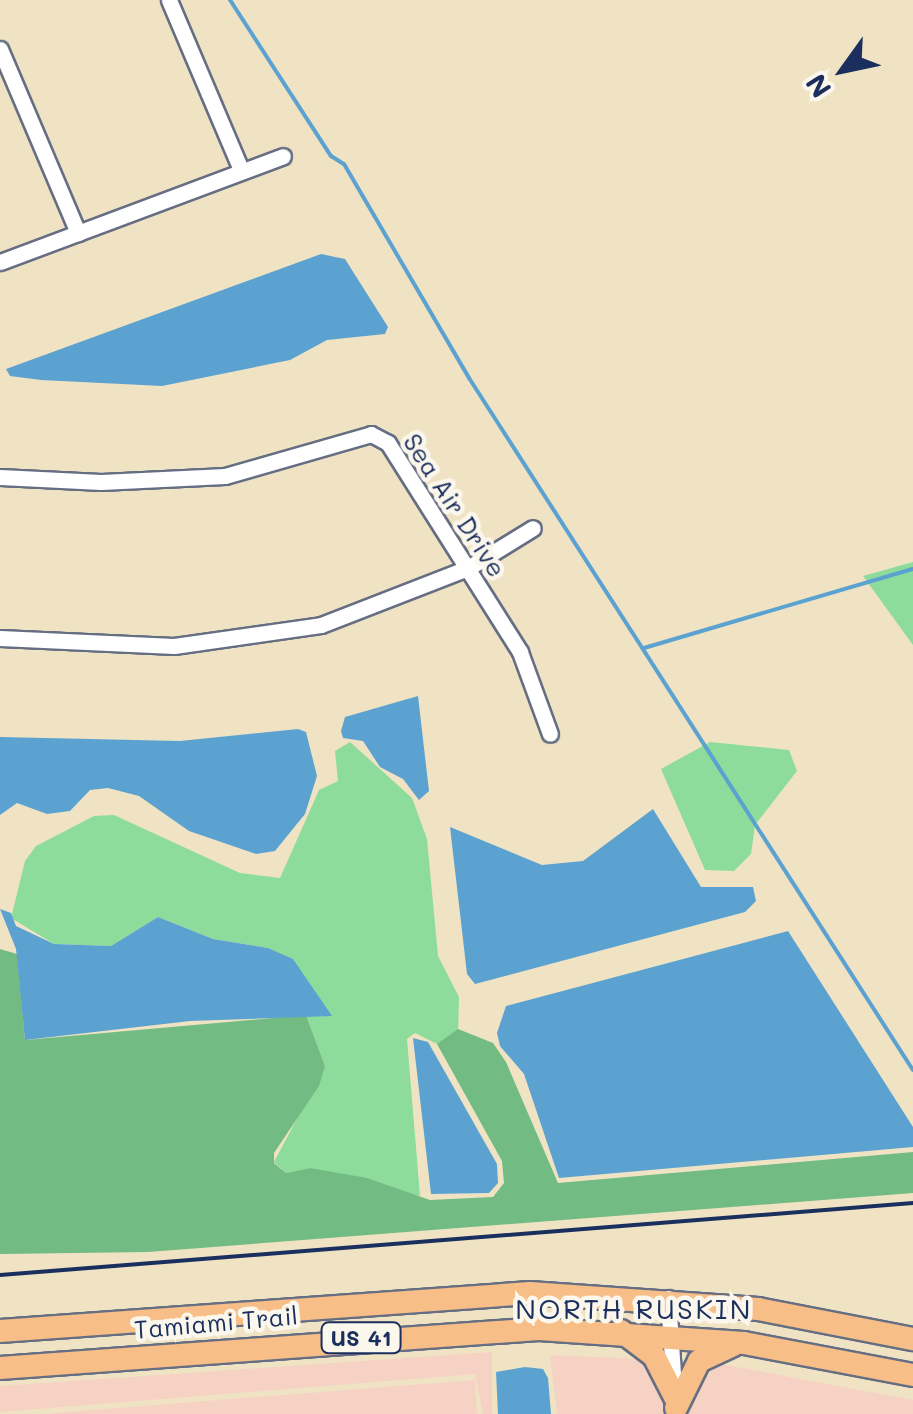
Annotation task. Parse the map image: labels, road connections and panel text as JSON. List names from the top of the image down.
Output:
{
  "streets": {
    "main road": ["Tamiami Trail", "US 41"],
    "street": ["Sea Air Drive"]
  },
  "districts": ["NORTH RUSKIN"],
  "north": "bottom left"
}
